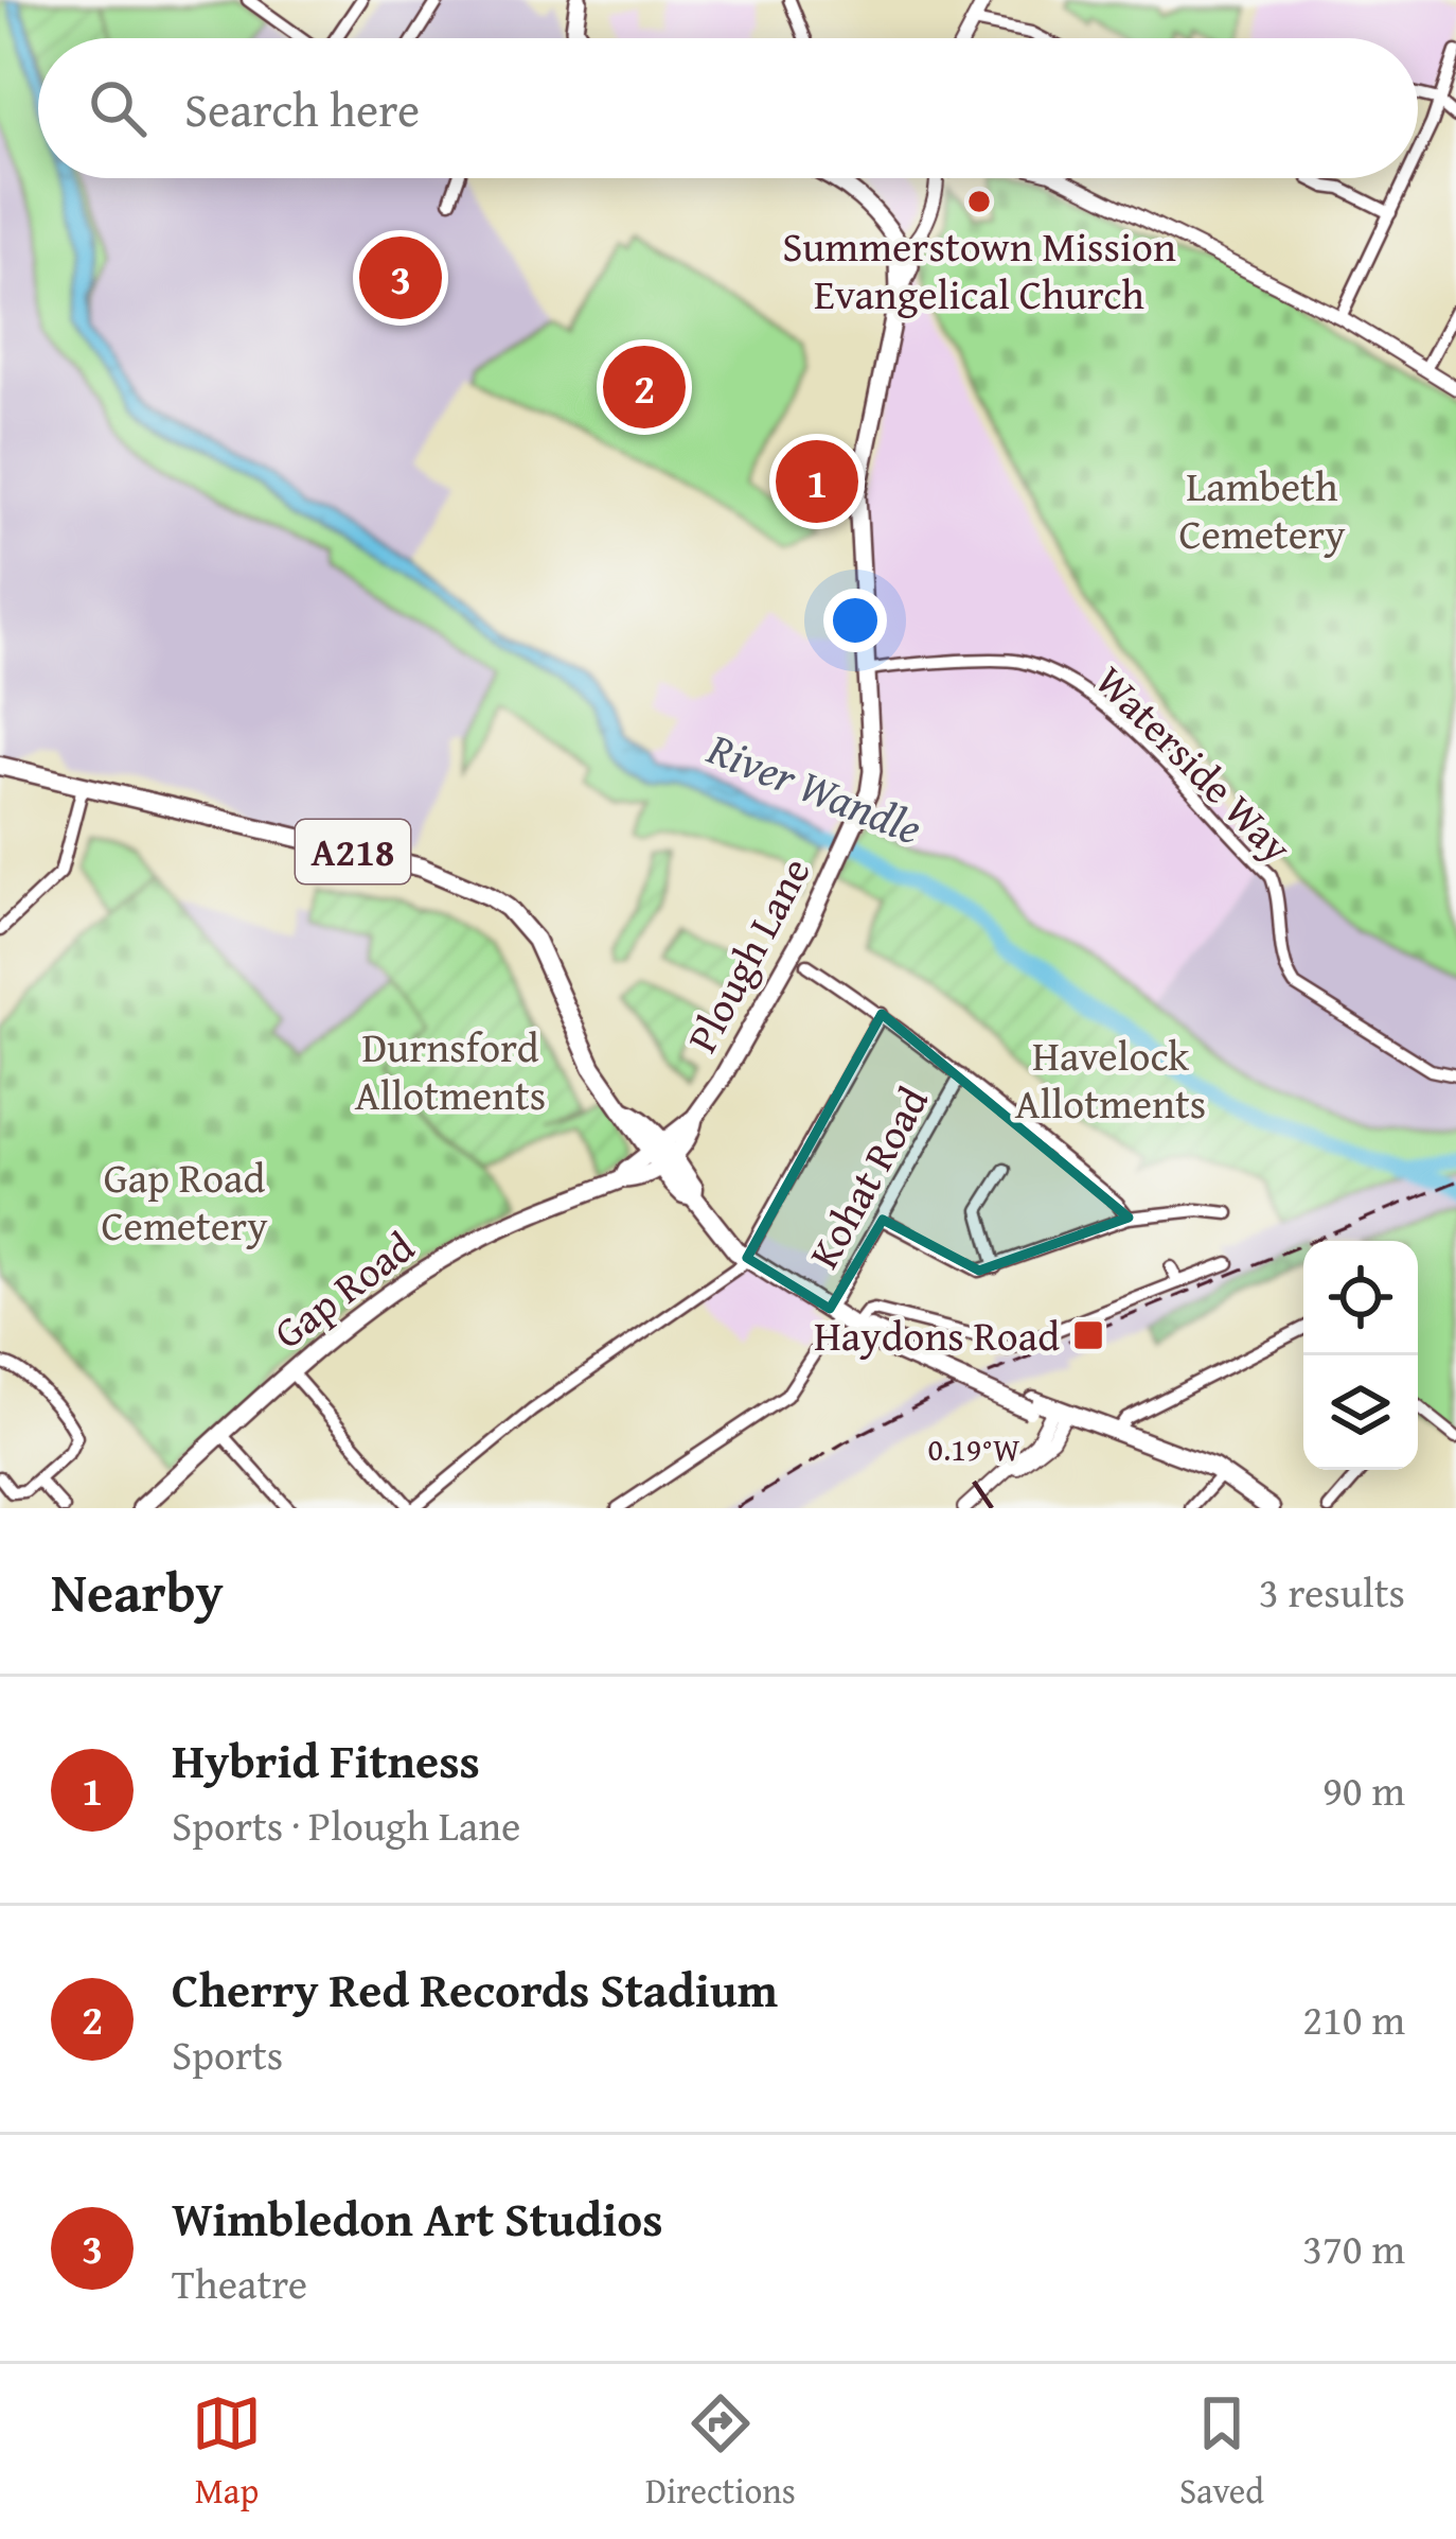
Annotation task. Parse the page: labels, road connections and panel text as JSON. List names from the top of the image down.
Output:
{
  "streets": {
    "main road": ["A218", "Plough Lane", "Gap Road"],
    "street": ["Waterside Way", "Kohat Road"]
  },
  "crossings": [
    ["Waterside Way", "Plough Lane"],
    ["A218", "Plough Lane"],
    ["A218", "Kohat Road"],
    ["A218", "Gap Road"],
    ["Plough Lane", "Gap Road"]
  ],
  "water": ["River Wandle"],
  "parks": [
    "Lambeth Cemetery",
    "Durnsford Allotments",
    "Havelock Allotments",
    "Gap Road Cemetery"
  ],
  "places": {
    "other": ["Summerstown Mission Evangelical Church"],
    "transit": ["Haydons Road"]
  },
  "page": {
    "search": "Search here",
    "pins": ["3", "2", "1"],
    "heading": ["Nearby", "3 results"],
    "list": [
      {
        "mark": "1",
        "name": "Hybrid Fitness",
        "note": "Sports · Plough Lane",
        "value": "90 m"
      },
      {
        "mark": "2",
        "name": "Cherry Red Records Stadium",
        "note": "Sports",
        "value": "210 m"
      },
      {
        "mark": "3",
        "name": "Wimbledon Art Studios",
        "note": "Theatre",
        "value": "370 m"
      }
    ],
    "nav": ["Map", "Directions", "Saved"]
  },
  "coordinates": ["0.19°W"]
}
